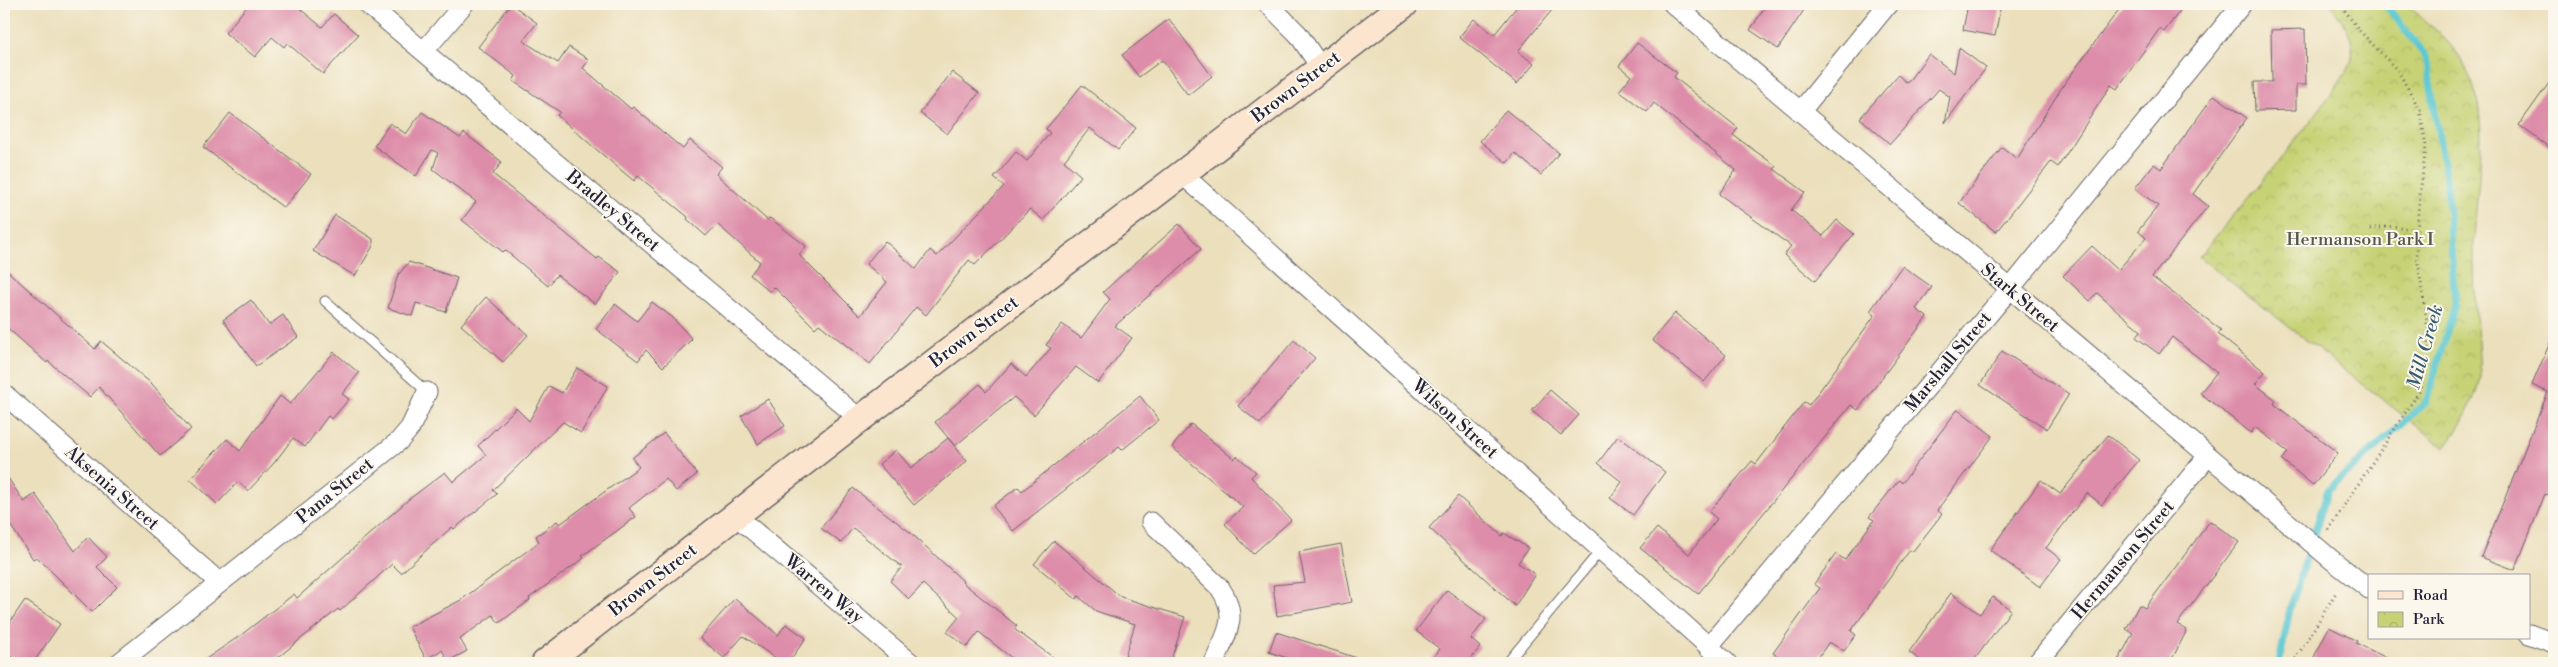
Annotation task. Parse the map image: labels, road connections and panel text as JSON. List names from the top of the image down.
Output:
{
  "streets": {
    "street": [
      "Brown Street",
      "Bradley Street",
      "Stark Street",
      "Marshall Street",
      "Wilson Street",
      "Aksenia Street",
      "Pana Street",
      "Hermanson Street",
      "Warren Way"
    ]
  },
  "crossings": [
    ["Brown Street", "Bradley Street"],
    ["Brown Street", "Wilson Street"],
    ["Brown Street", "Warren Way"],
    ["Stark Street", "Marshall Street"],
    ["Stark Street", "Hermanson Street"],
    ["Marshall Street", "Wilson Street"],
    ["Aksenia Street", "Pana Street"]
  ],
  "water": ["Mill Creek"],
  "parks": ["Hermanson Park I"],
  "legend": ["Road", "Park"]
}
